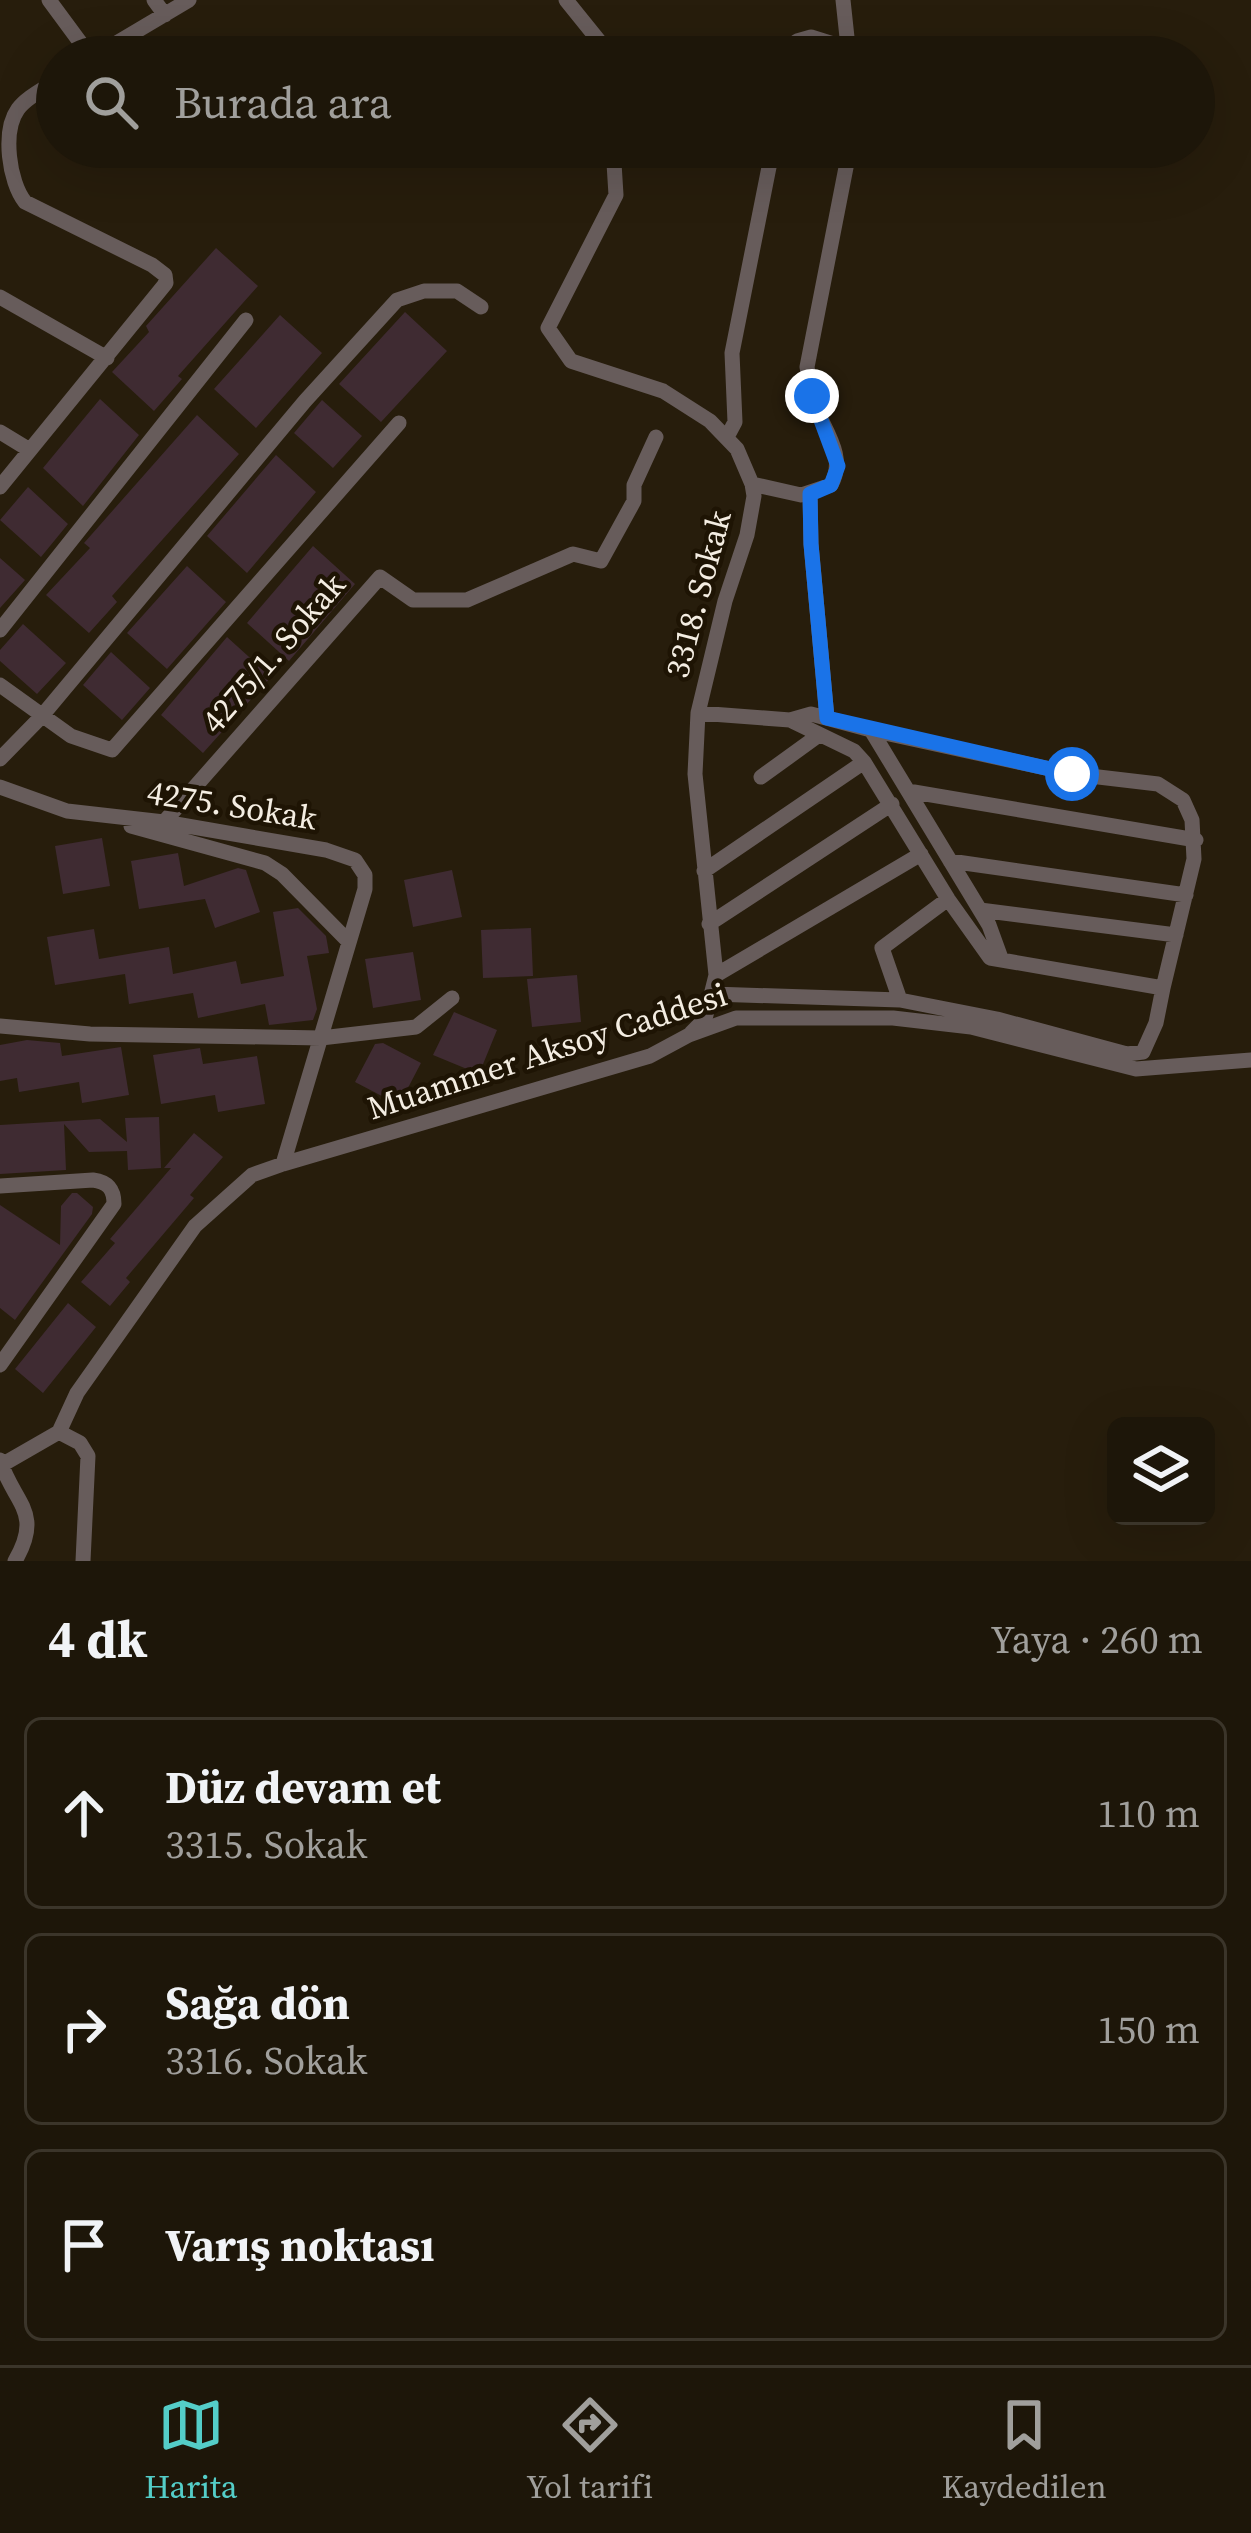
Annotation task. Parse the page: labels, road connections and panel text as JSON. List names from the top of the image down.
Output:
{
  "streets": {
    "street": [
      "3318. Sokak",
      "4275/1. Sokak",
      "4275. Sokak",
      "Muammer Aksoy Caddesi"
    ]
  },
  "crossings": [
    ["3318. Sokak", "Muammer Aksoy Caddesi"],
    ["4275/1. Sokak", "4275. Sokak"],
    ["4275. Sokak", "Muammer Aksoy Caddesi"]
  ],
  "page": {
    "search": "Burada ara",
    "heading": ["4 dk", "Yaya · 260 m"],
    "list": [
      ["Düz devam et", "3315. Sokak", "110 m"],
      ["Sağa dön", "3316. Sokak", "150 m"],
      "Varış noktası"
    ],
    "nav": ["Harita", "Yol tarifi", "Kaydedilen"]
  }
}
